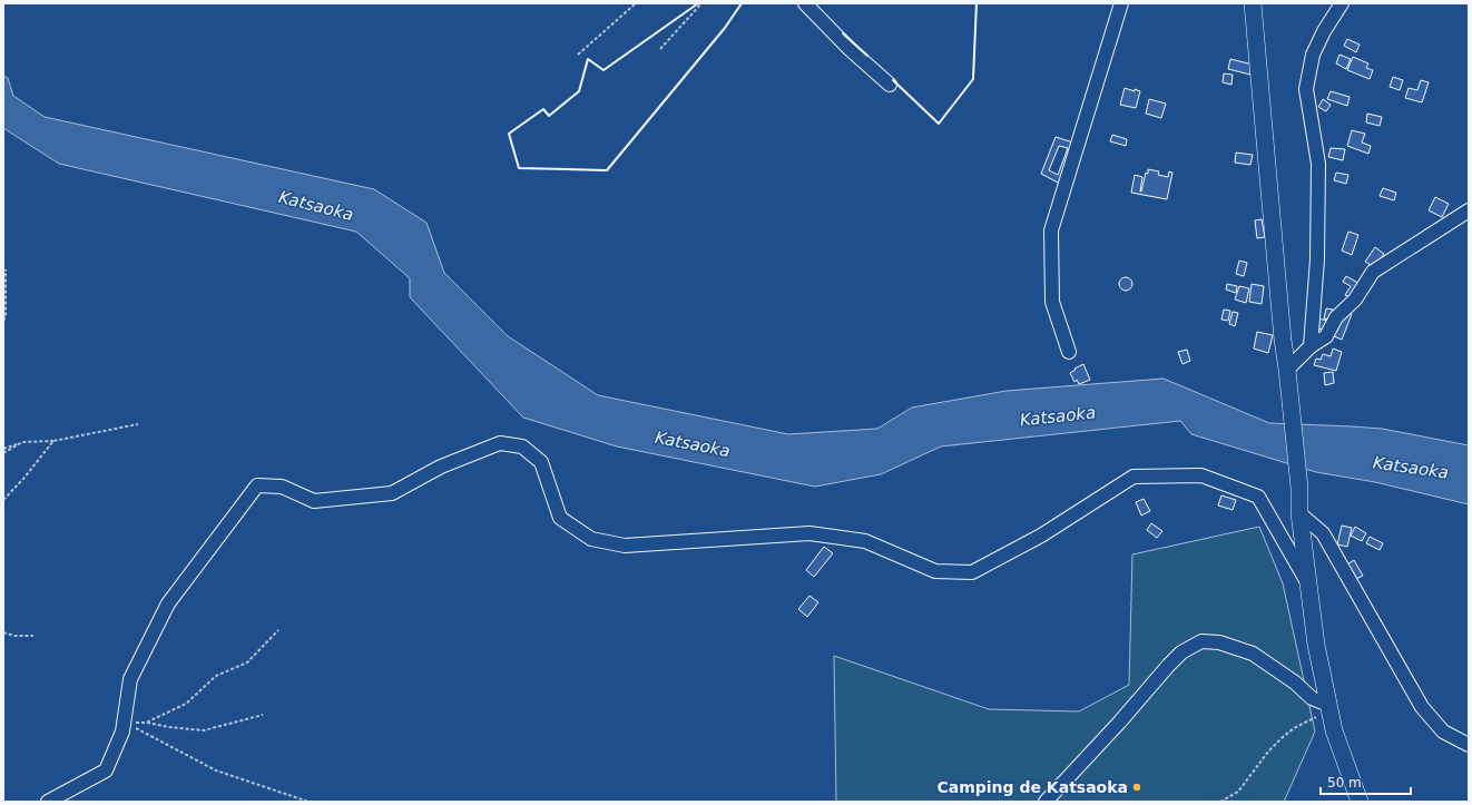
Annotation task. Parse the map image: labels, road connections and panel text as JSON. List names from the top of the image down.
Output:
{
  "water": ["Katsaoka"],
  "places": ["Camping de Katsaoka"],
  "scale_bar": "50 m"
}
